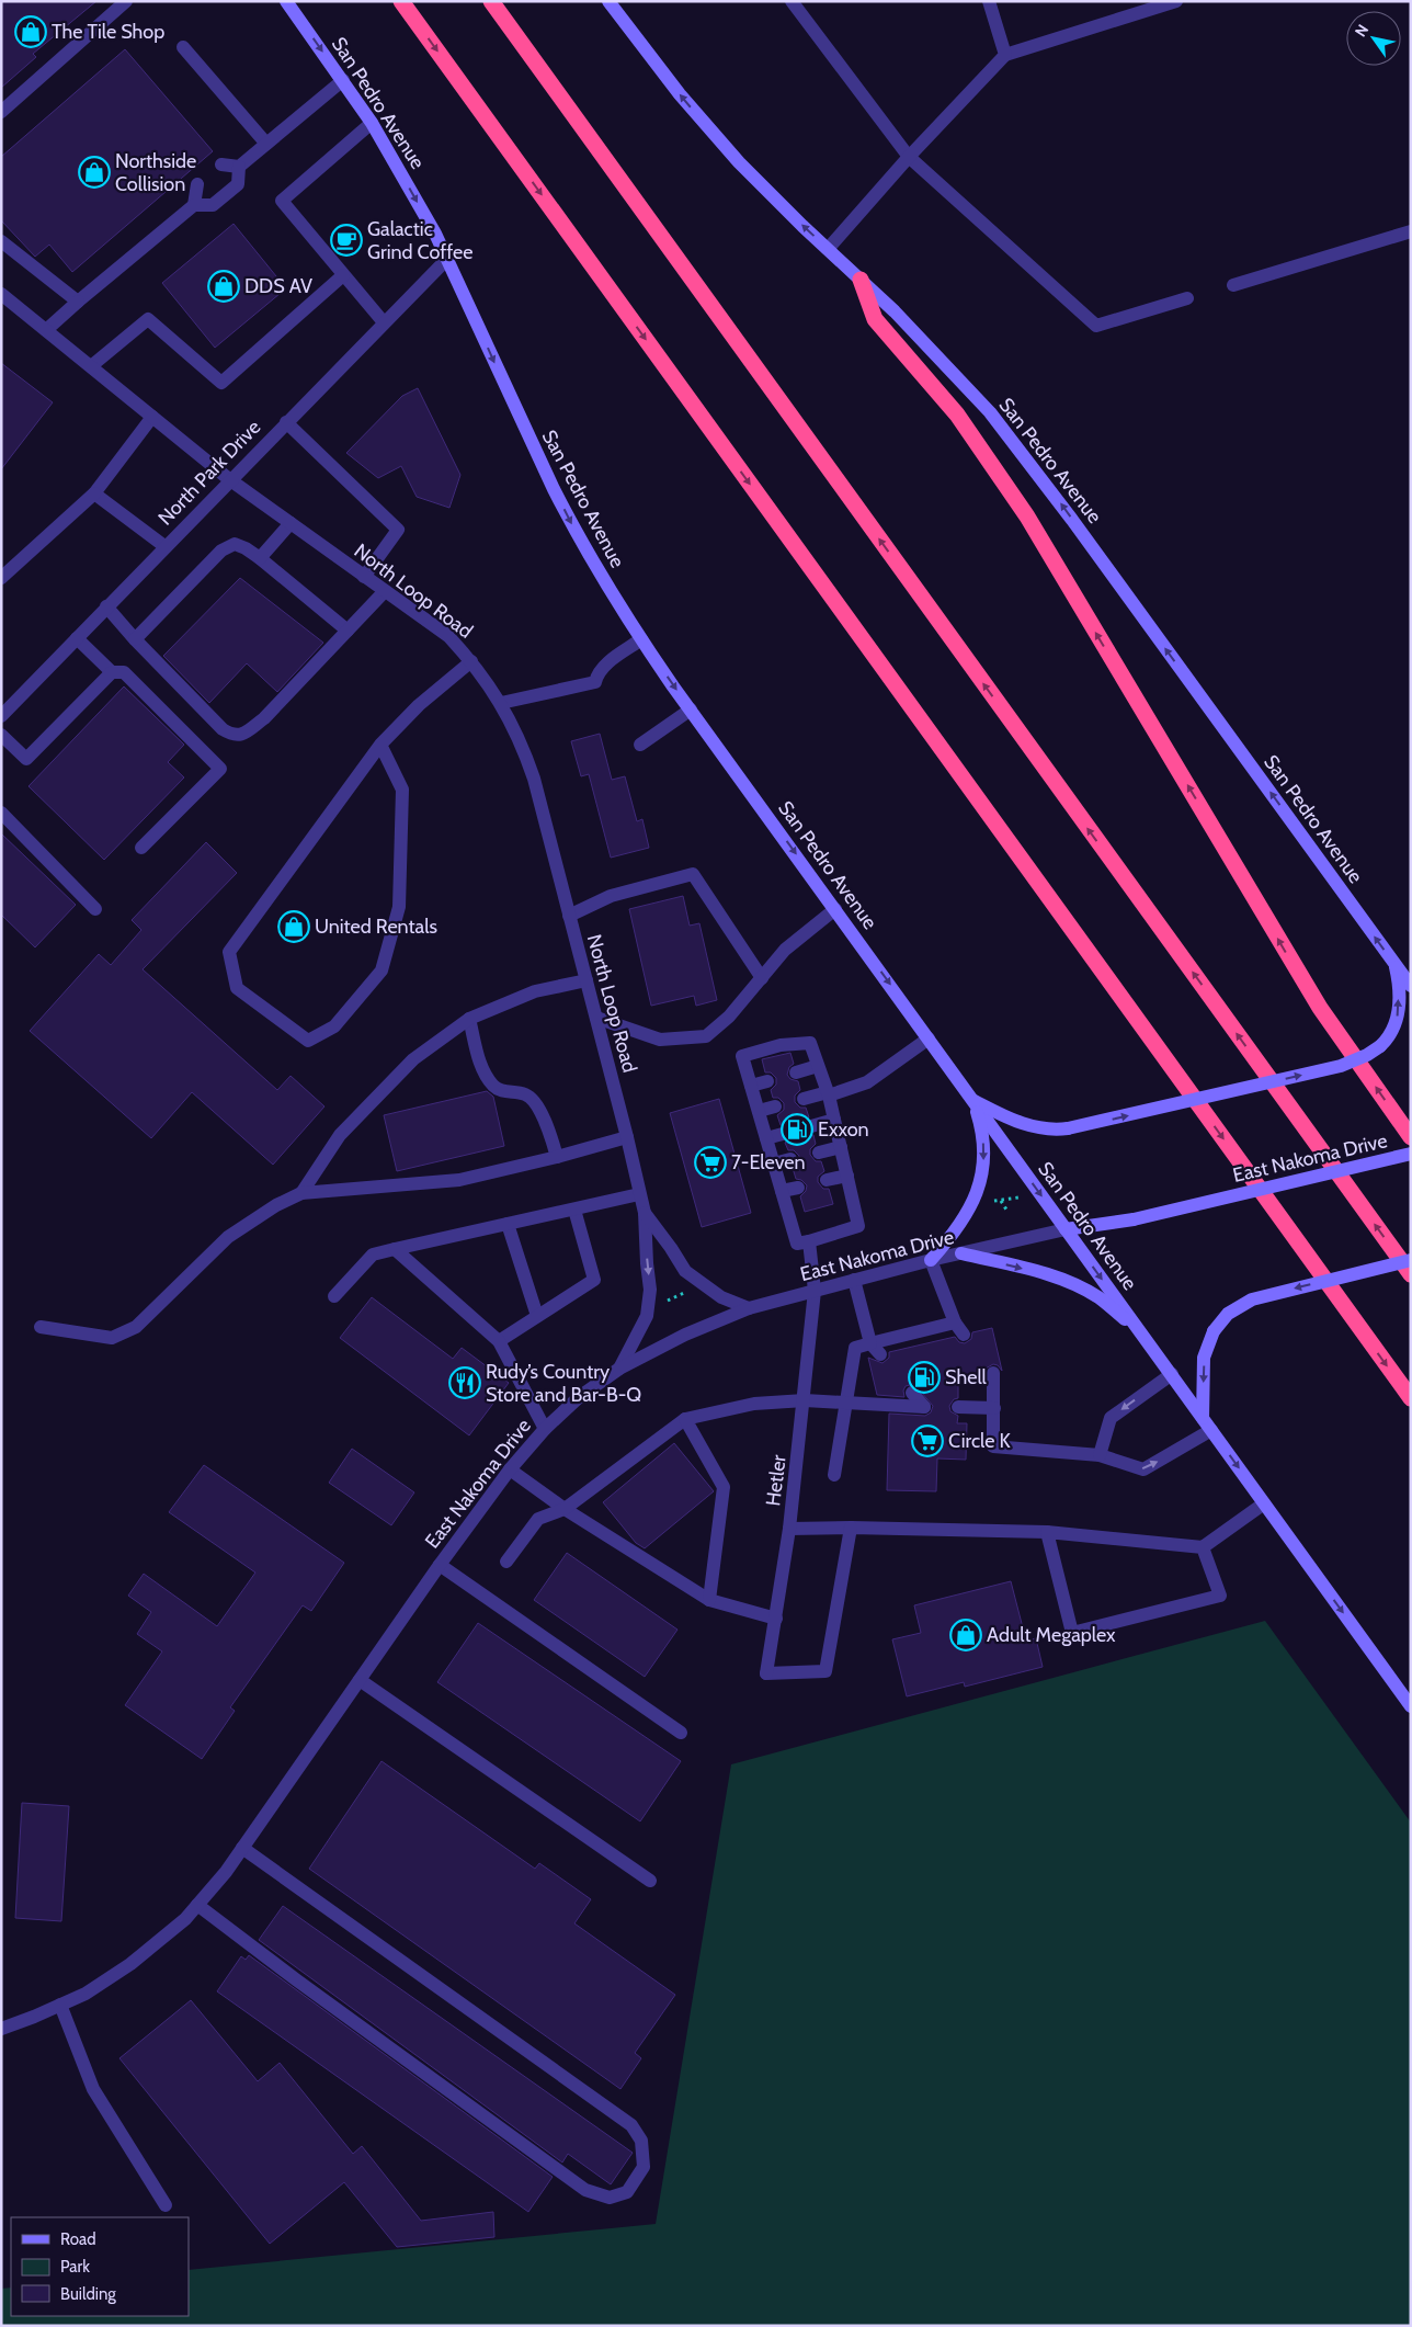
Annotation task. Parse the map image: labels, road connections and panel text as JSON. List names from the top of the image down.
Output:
{
  "streets": {
    "main road": ["San Pedro Avenue", "East Nakoma Drive"],
    "street": ["North Park Drive", "North Loop Road", "Hetler"]
  },
  "crossings": [
    ["San Pedro Avenue", "North Park Drive"],
    ["San Pedro Avenue", "East Nakoma Drive"],
    ["North Park Drive", "North Loop Road"],
    ["North Loop Road", "East Nakoma Drive"],
    ["East Nakoma Drive", "Hetler"]
  ],
  "places": {
    "shop": [
      "The Tile Shop",
      "Northside Collision",
      "DDS AV",
      "United Rentals",
      "Adult Megaplex"
    ],
    "cafe": ["Galactic Grind Coffee"],
    "fuel station": ["Exxon", "Shell"],
    "supermarket": ["7-Eleven", "Circle K"],
    "restaurant": ["Rudy’s Country Store and Bar-B-Q"]
  },
  "legend": ["Road", "Park", "Building"],
  "north": "top left"
}
